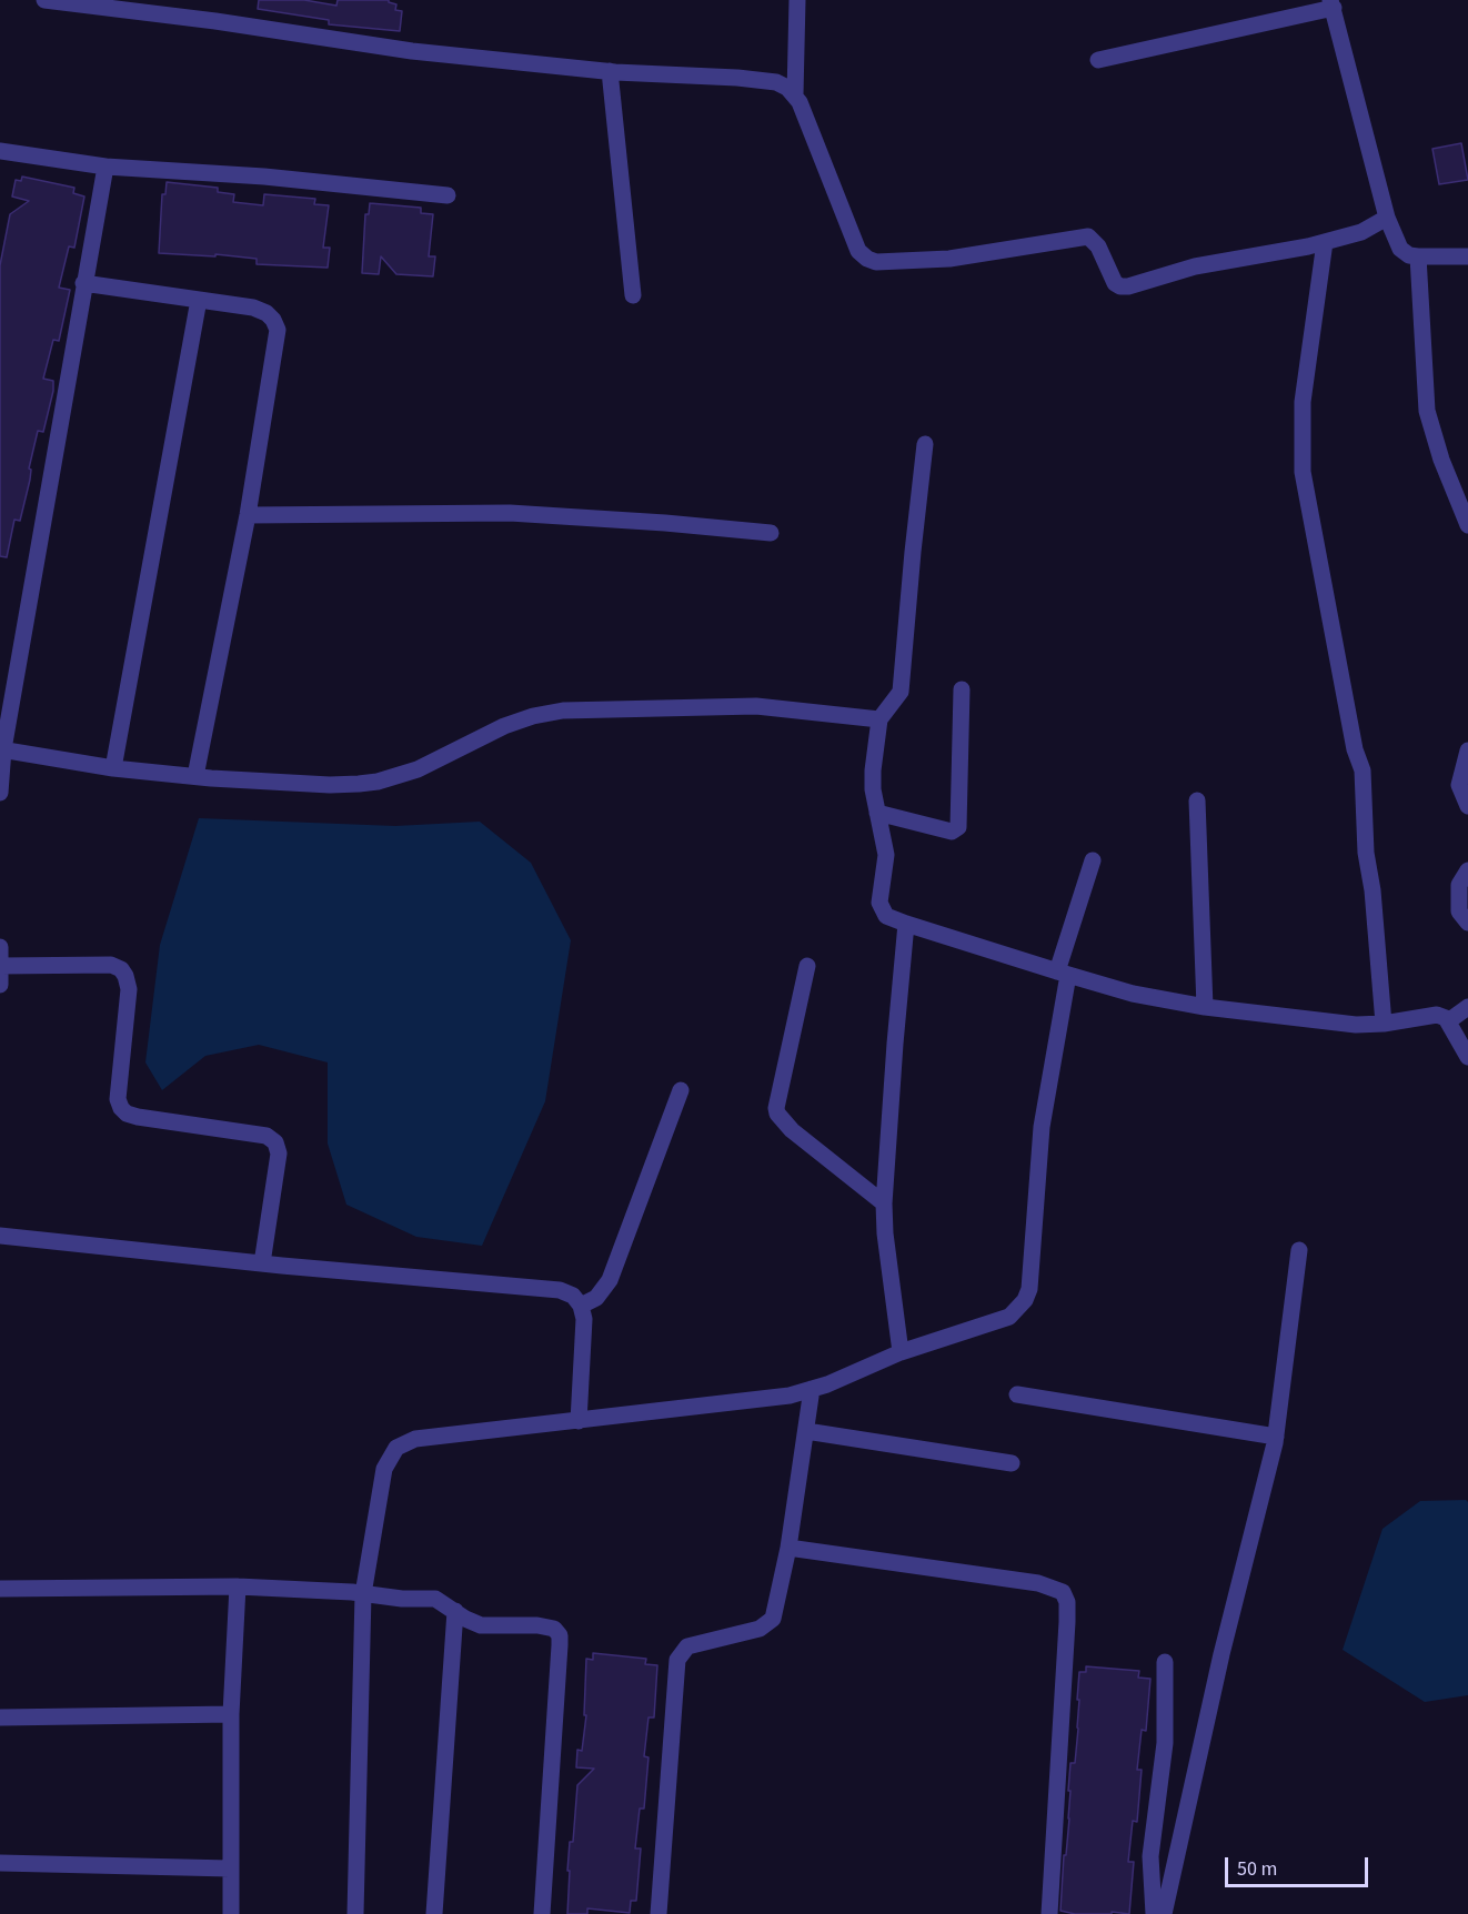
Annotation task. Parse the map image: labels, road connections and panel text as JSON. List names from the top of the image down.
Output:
{
  "scale_bar": "50 m"
}
